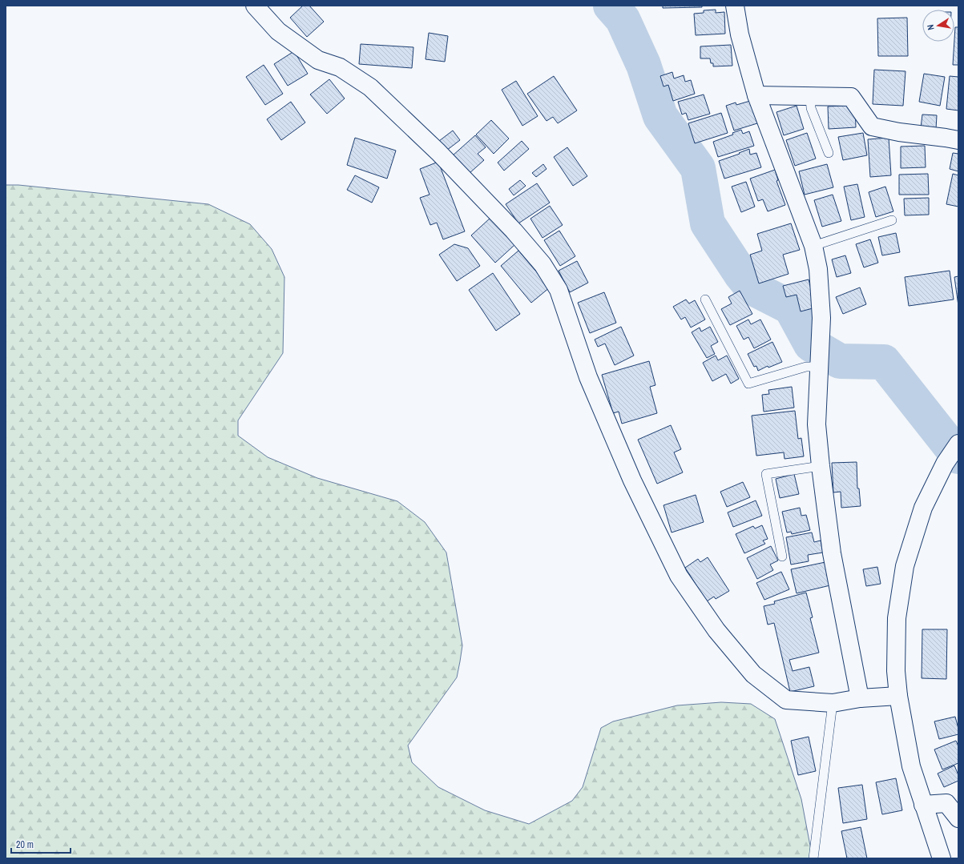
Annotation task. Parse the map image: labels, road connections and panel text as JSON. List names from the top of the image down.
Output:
{
  "scale_bar": "20 m",
  "north": "left"
}
